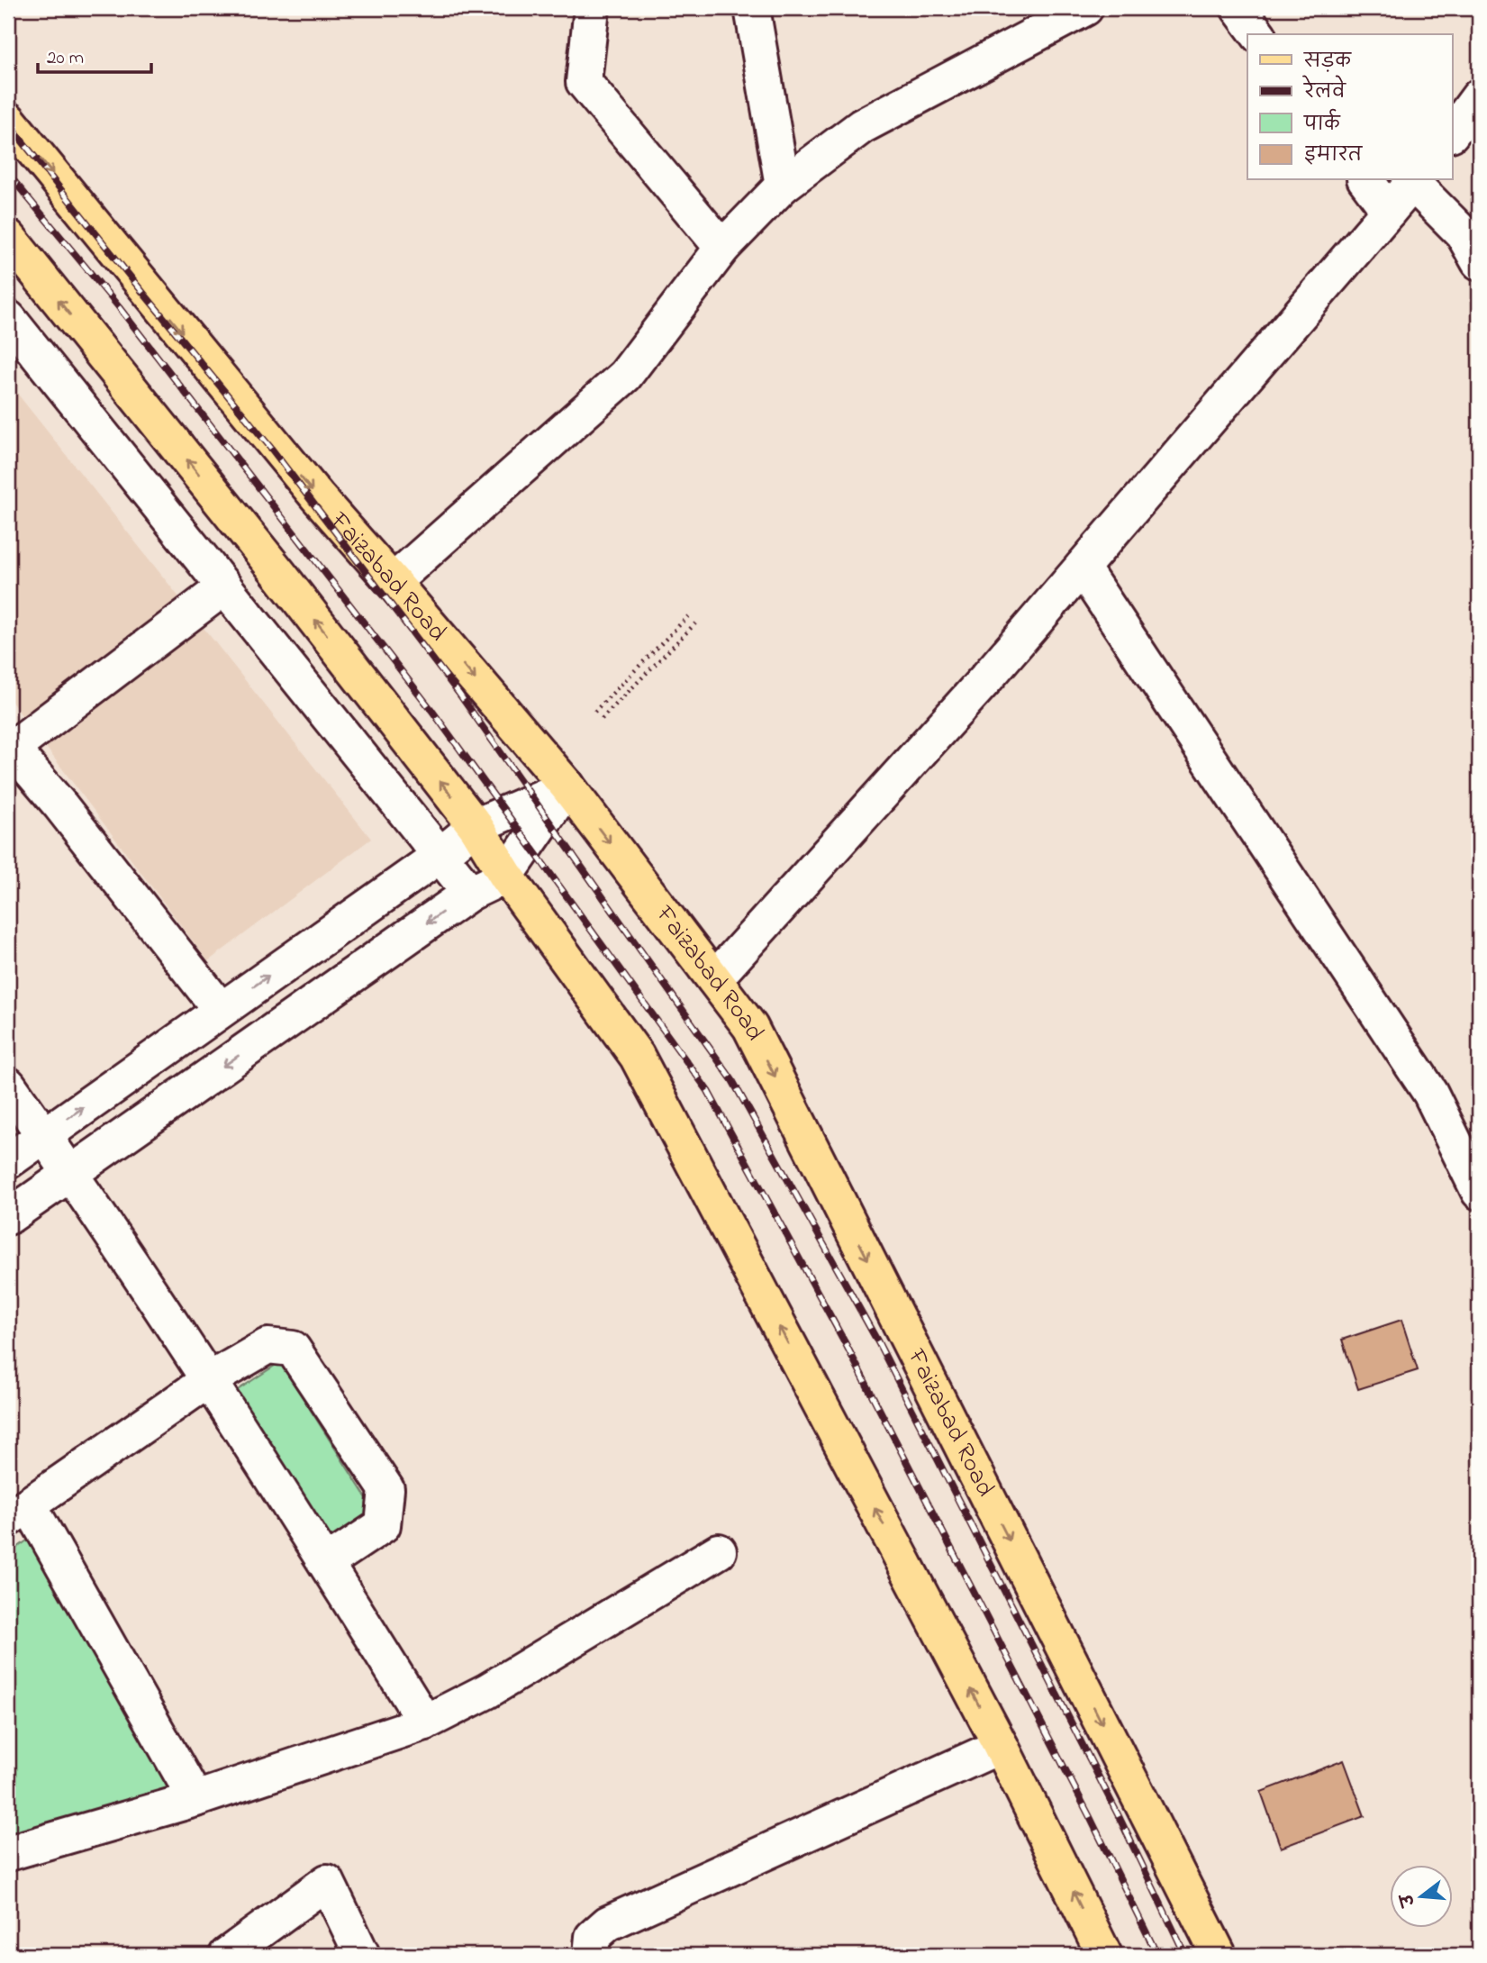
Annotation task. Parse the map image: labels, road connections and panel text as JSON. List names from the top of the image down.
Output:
{
  "streets": {
    "main road": ["Faizabad Road"]
  },
  "legend": [
    "सड़क",
    "रेलवे",
    "पार्क",
    "इमारत"
  ],
  "scale_bar": "20 m",
  "north": "left"
}
